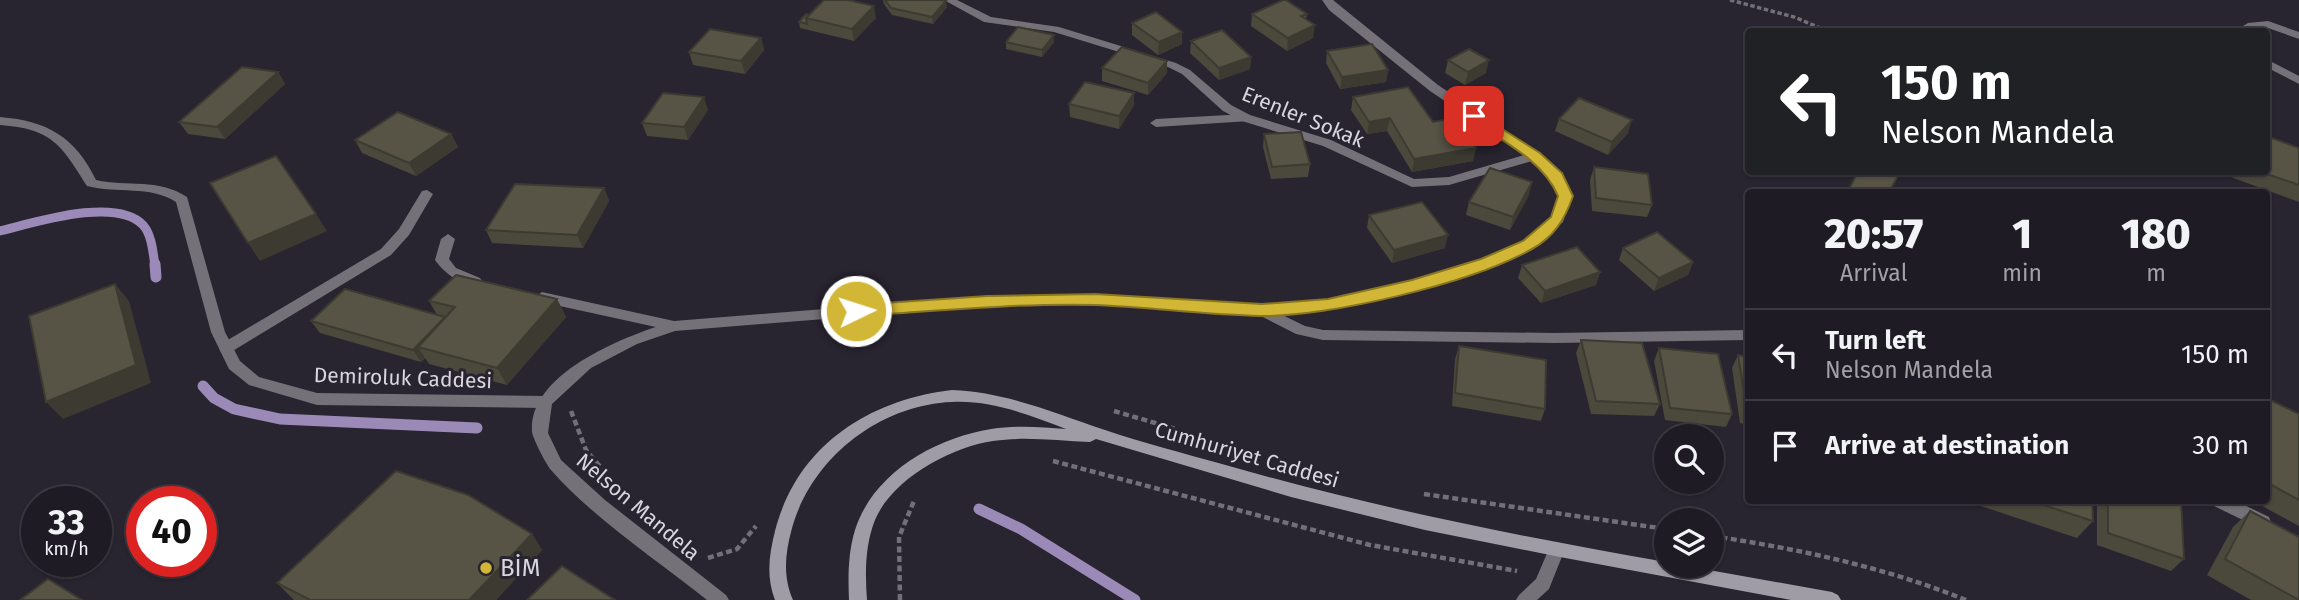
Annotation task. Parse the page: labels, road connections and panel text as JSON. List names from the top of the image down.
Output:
{
  "streets": {
    "main road": ["Cumhuriyet Caddesi"],
    "street": ["Erenler Sokak", "Demiroluk Caddesi", "Nelson Mandela"]
  },
  "crossings": [
    ["Demiroluk Caddesi", "Nelson Mandela"]
  ],
  "places": ["BİM"],
  "page": {
    "turn": ["150 m", "Nelson Mandela"],
    "eta": [
      "20:57",
      "Arrival",
      "1",
      "min",
      "180",
      "m"
    ],
    "list": [
      {
        "name": "Turn left",
        "note": "Nelson Mandela",
        "value": "150 m"
      },
      {
        "name": "Arrive at destination",
        "value": "30 m"
      }
    ],
    "speed": "33 km/h",
    "limit": "40"
  }
}
